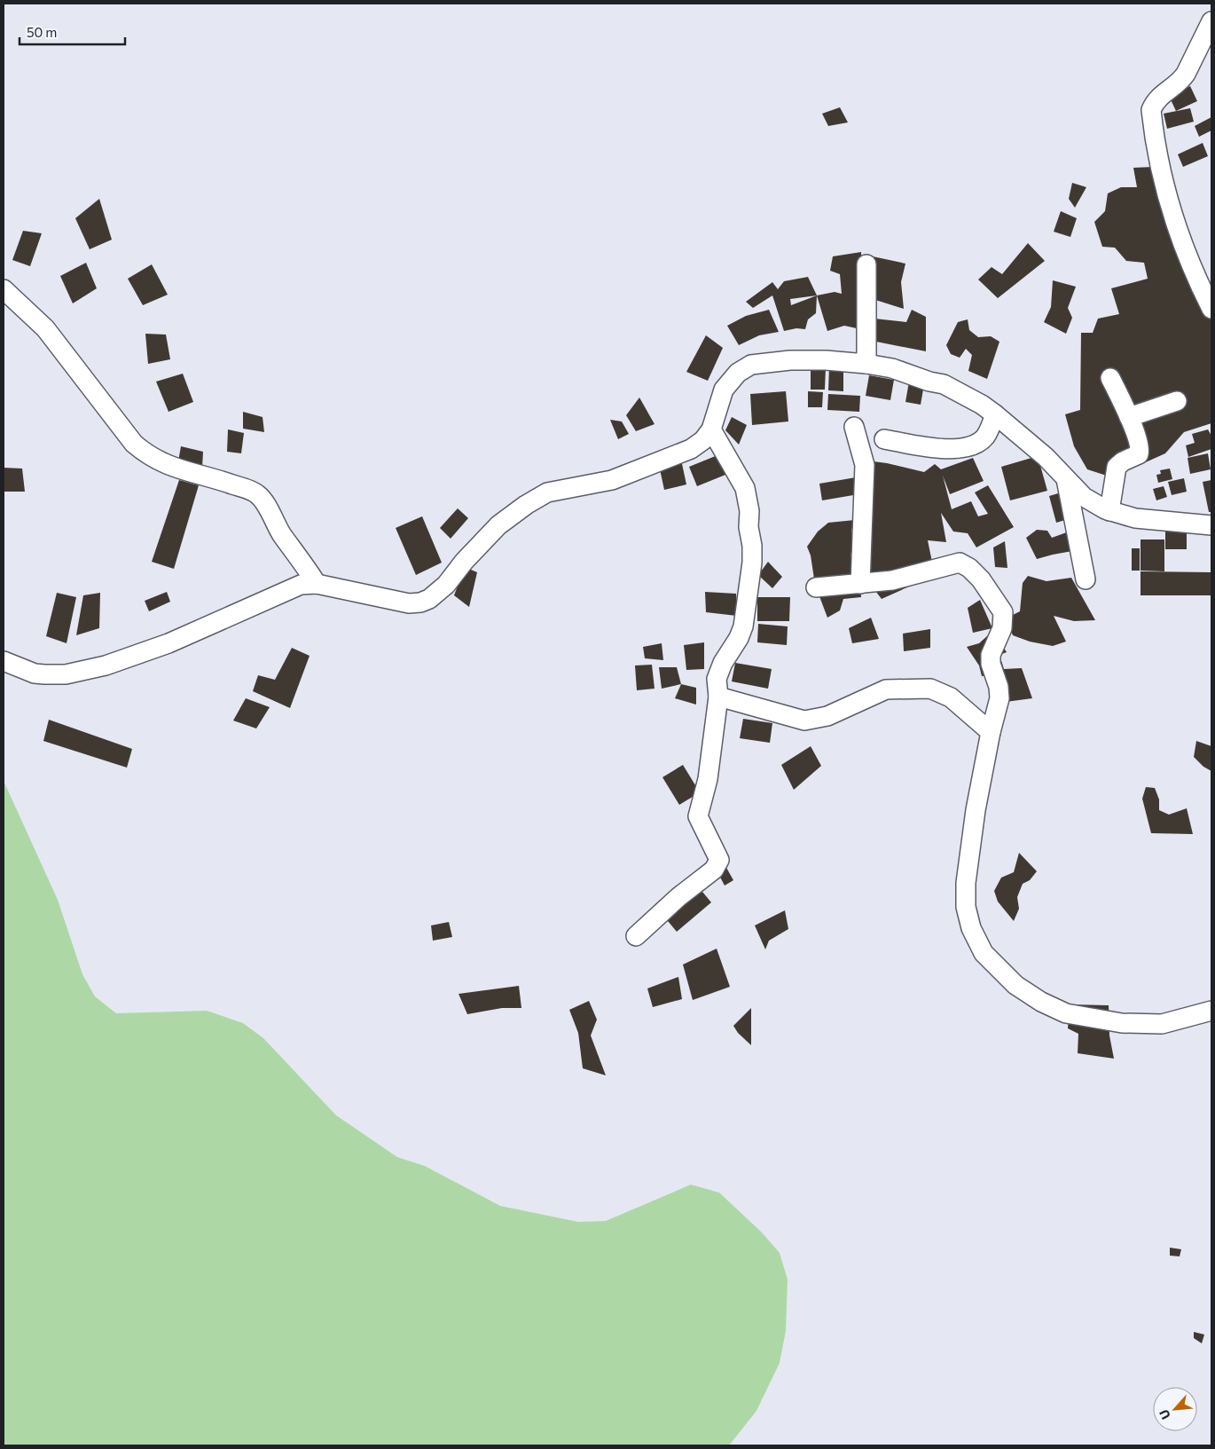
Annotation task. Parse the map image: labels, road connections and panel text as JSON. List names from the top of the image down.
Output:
{
  "scale_bar": "50 m",
  "north": "bottom left"
}
